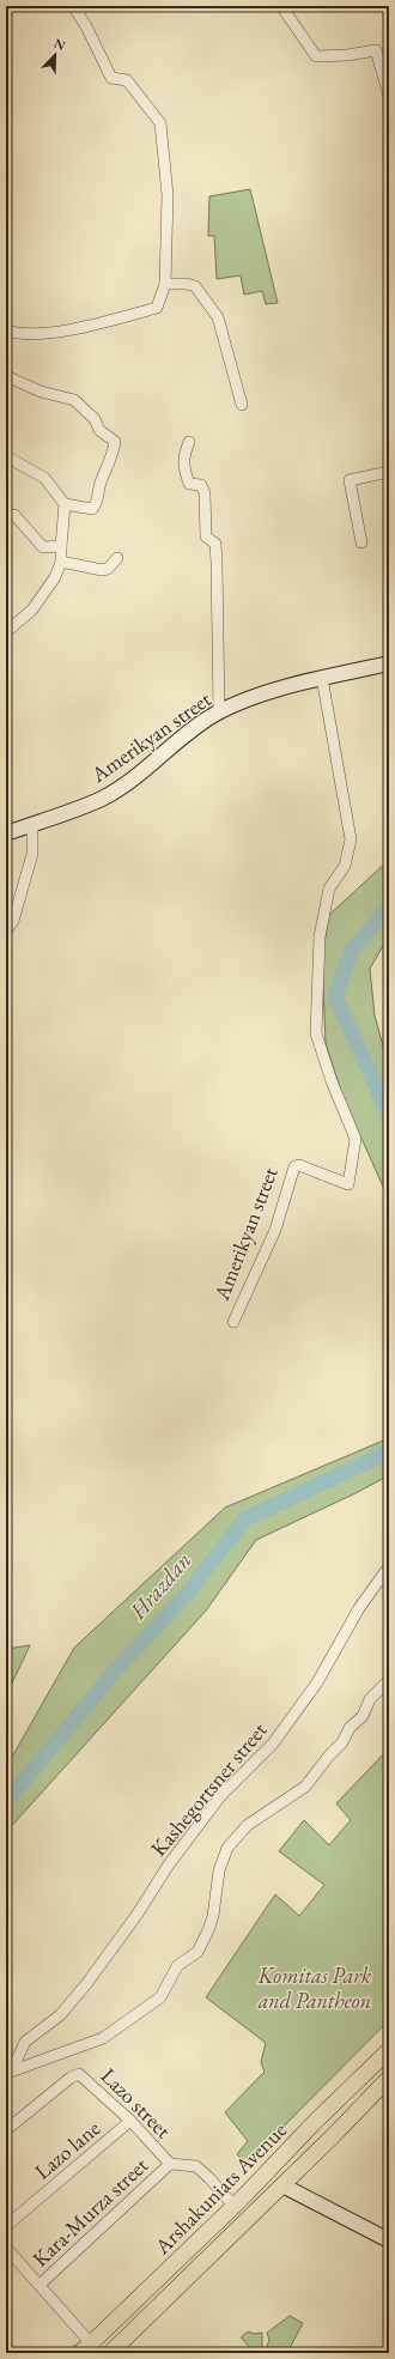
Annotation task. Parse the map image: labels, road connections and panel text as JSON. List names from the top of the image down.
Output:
{
  "streets": {
    "main road": ["Arshakuniats Avenue"],
    "street": [
      "Amerikyan street",
      "Kashegortsner street",
      "Lazo street",
      "Lazo lane",
      "Kara-Murza street"
    ]
  },
  "crossings": [
    ["Lazo street", "Lazo lane"],
    ["Lazo street", "Kara-Murza street"],
    ["Arshakuniats Avenue", "Kara-Murza street"]
  ],
  "water": ["Hrazdan"],
  "parks": ["Komitas Park and Pantheon"],
  "north": "top right"
}
